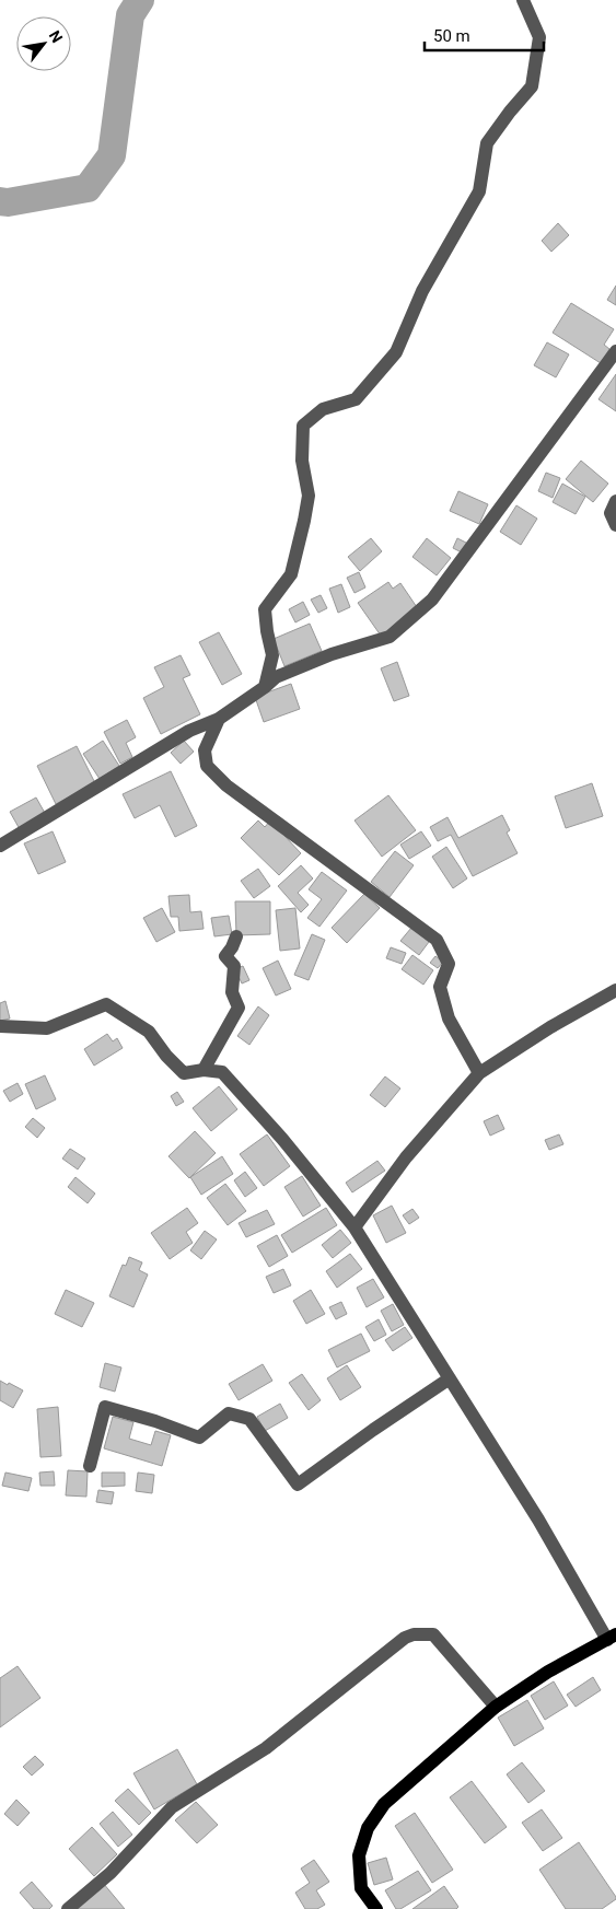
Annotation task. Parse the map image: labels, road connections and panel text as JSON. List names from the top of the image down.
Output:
{
  "scale_bar": "50 m",
  "north": "top right"
}
